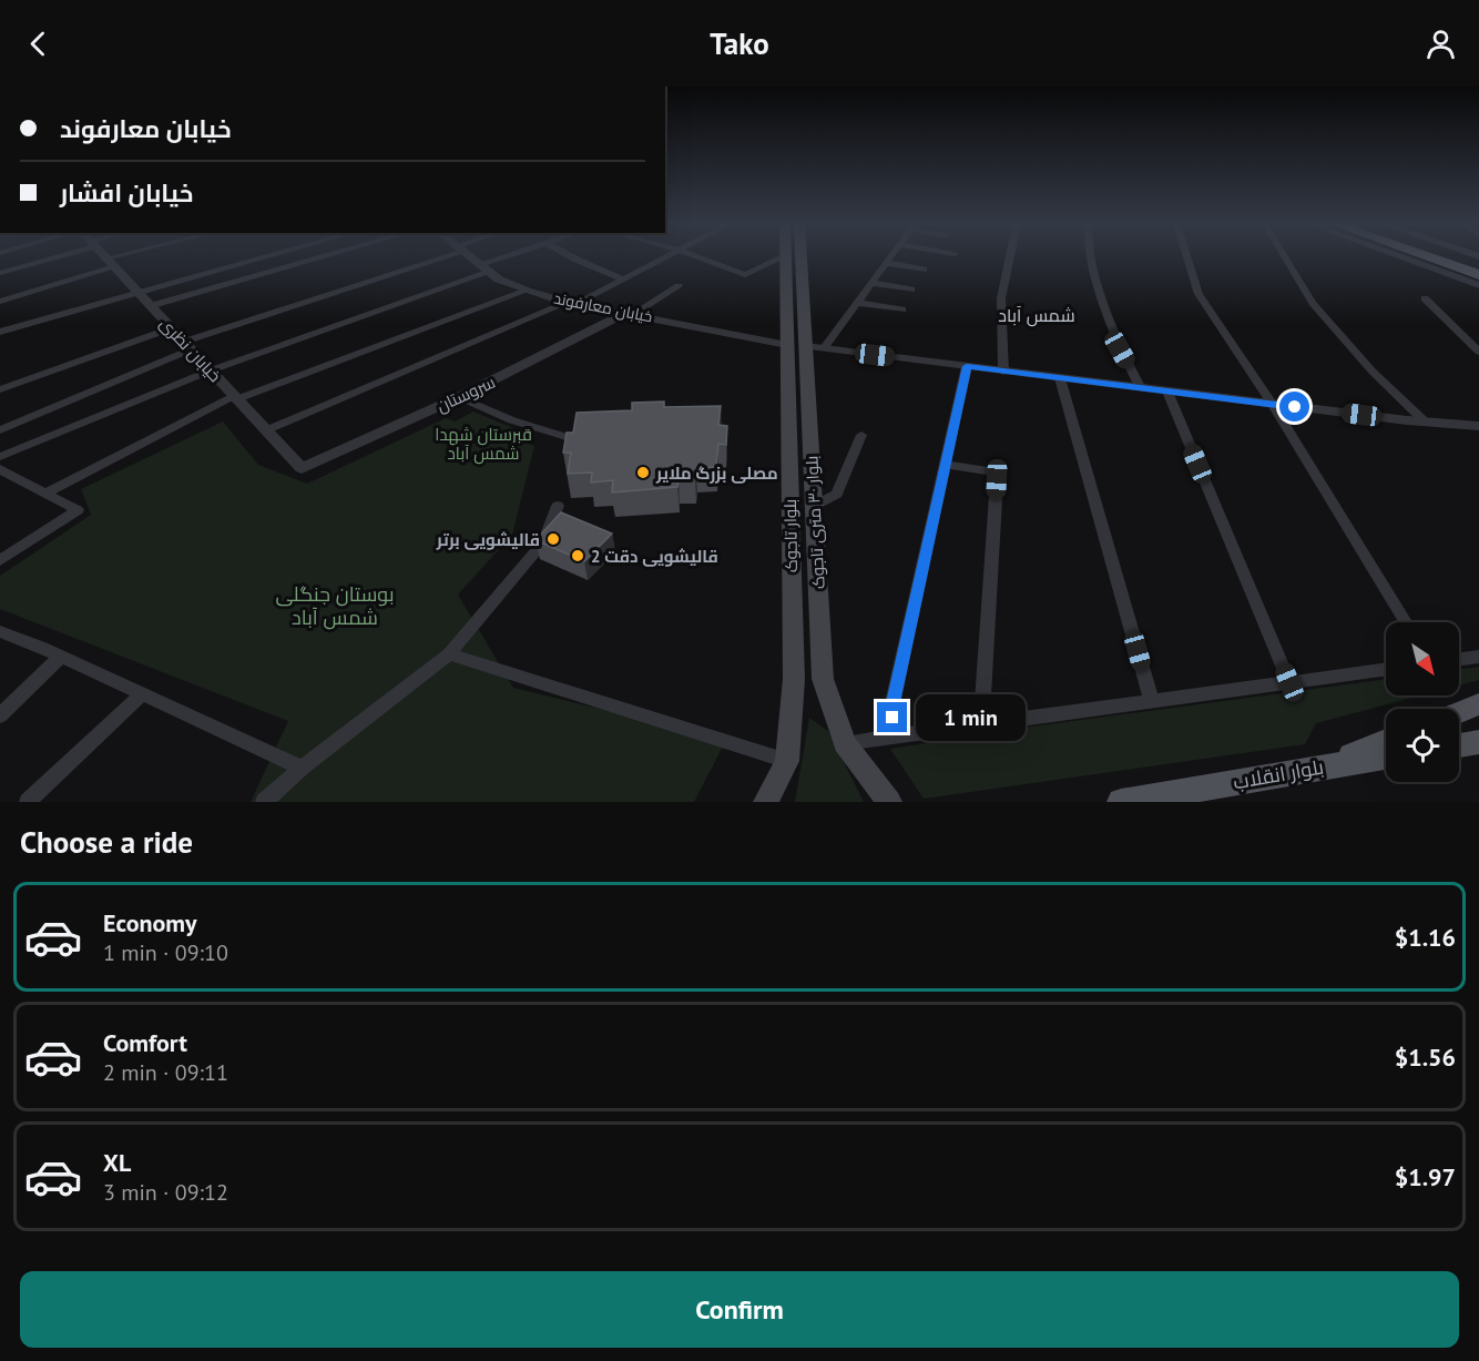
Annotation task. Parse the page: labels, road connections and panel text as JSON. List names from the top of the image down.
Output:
{
  "streets": {
    "main road": ["بلوار ۳۰ متری تاجوک", "بلوار تاجوک", "بلوار انقلاب"],
    "street": ["خیابان معارفوند", "خیابان نظری", "سروستان"]
  },
  "crossings": [
    ["خیابان معارفوند", "سروستان"],
    ["خیابان معارفوند", "بلوار ۳۰ متری تاجوک"],
    ["خیابان معارفوند", "بلوار تاجوک"],
    ["خیابان نظری", "سروستان"],
    ["بلوار ۳۰ متری تاجوک", "بلوار تاجوک"]
  ],
  "districts": ["شمس آباد"],
  "parks": ["قبرستان شهدا شمس آباد", "بوستان جنگلی شمس آباد"],
  "places": ["مصلی بزرگ ملایر", "قالیشویی برتر", "قالیشویی دقت 2"],
  "north": "bottom right",
  "page": {
    "header": "Tako",
    "banner": ["خیابان معارفوند", "خیابان افشار"],
    "bubble": "1 min",
    "heading": "Choose a ride",
    "list": [
      {
        "name": "Economy",
        "note": "1 min · 09:10",
        "value": "$1.16"
      },
      {
        "name": "Comfort",
        "note": "2 min · 09:11",
        "value": "$1.56"
      },
      {
        "name": "XL",
        "note": "3 min · 09:12",
        "value": "$1.97"
      }
    ],
    "buttons": "Confirm"
  }
}
